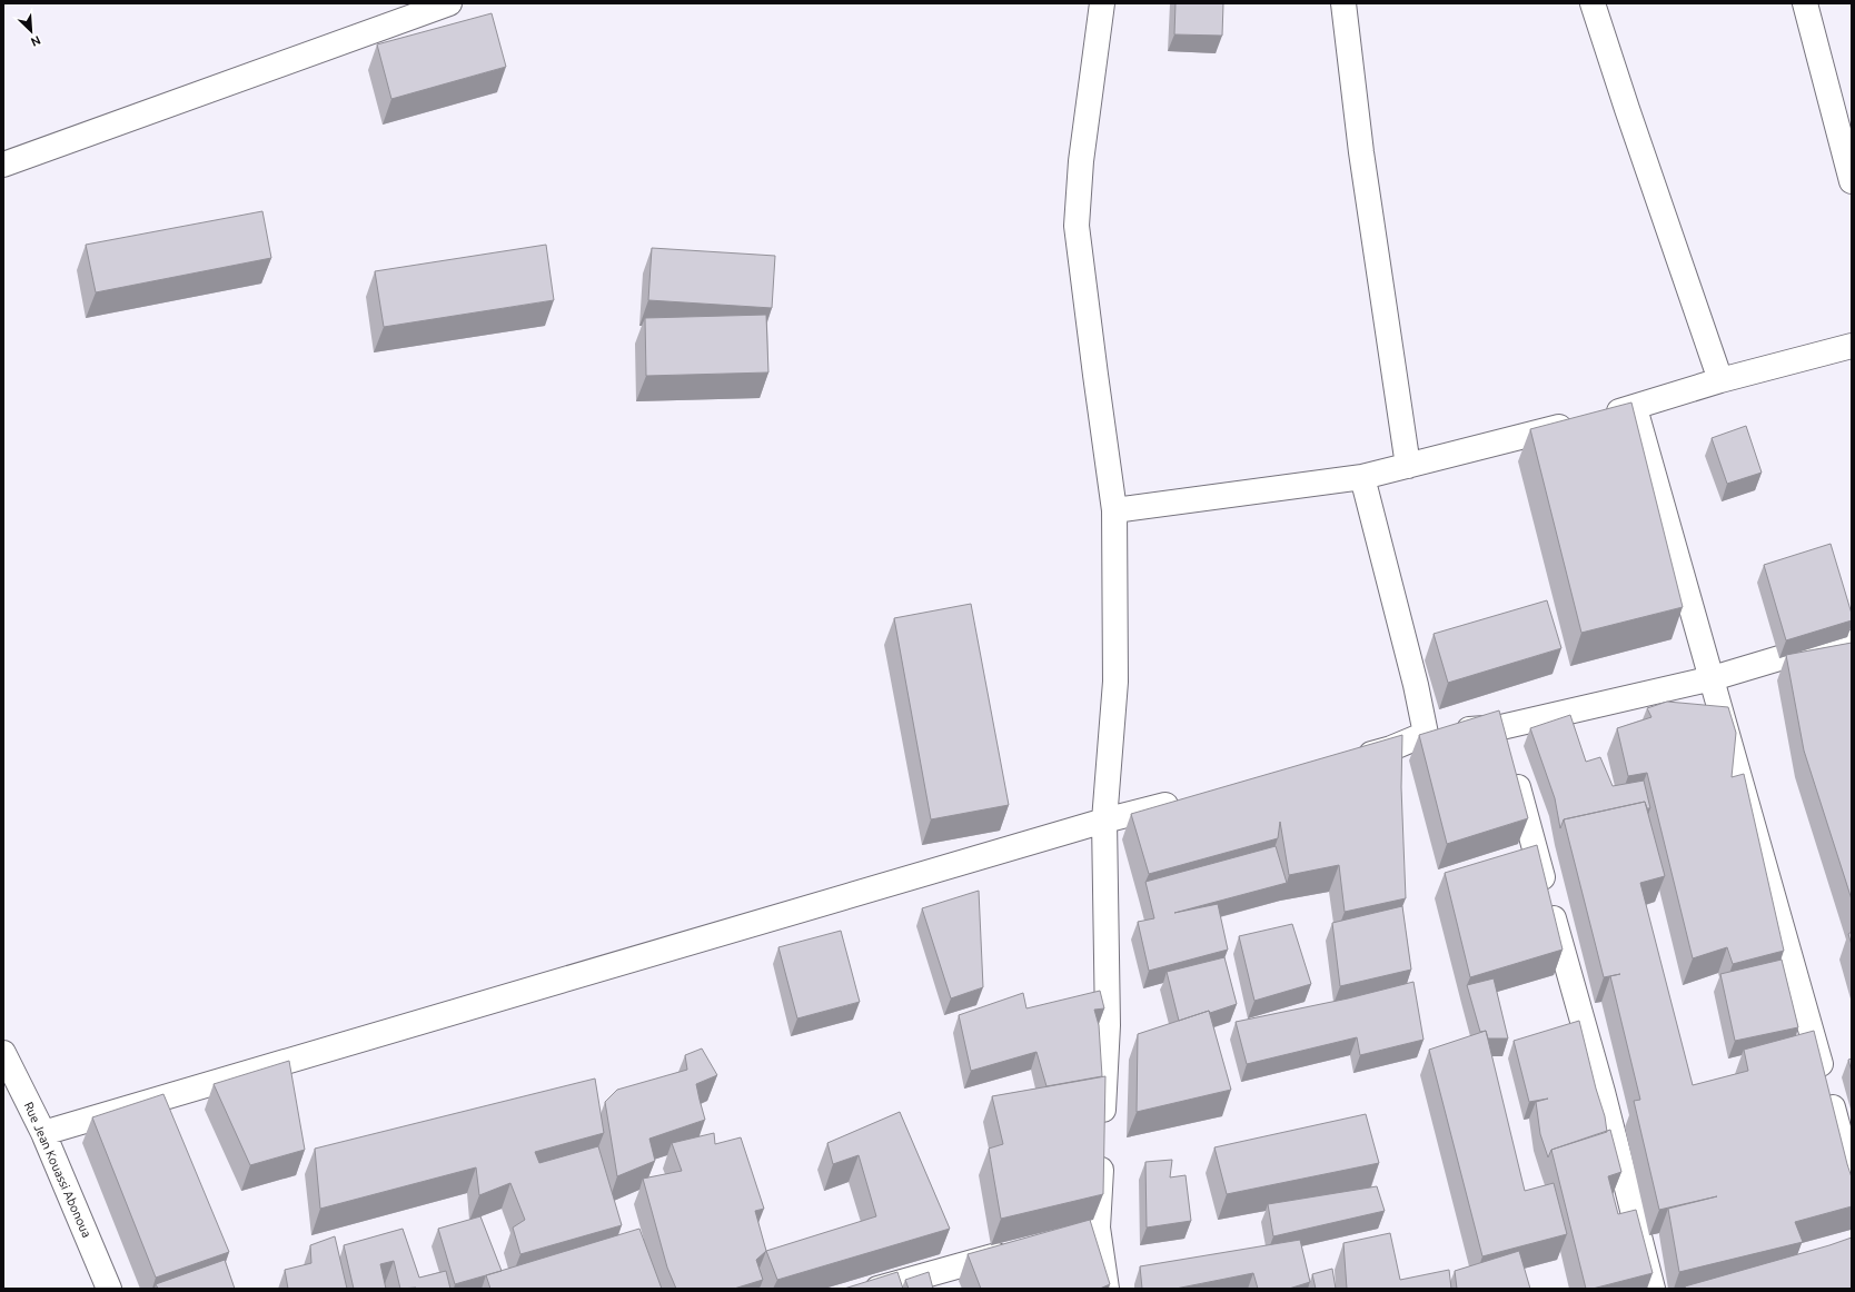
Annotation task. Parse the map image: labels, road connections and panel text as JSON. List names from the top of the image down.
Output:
{
  "streets": {
    "street": ["Rue Jean Kouassi Abonoua"]
  },
  "north": "bottom right"
}
